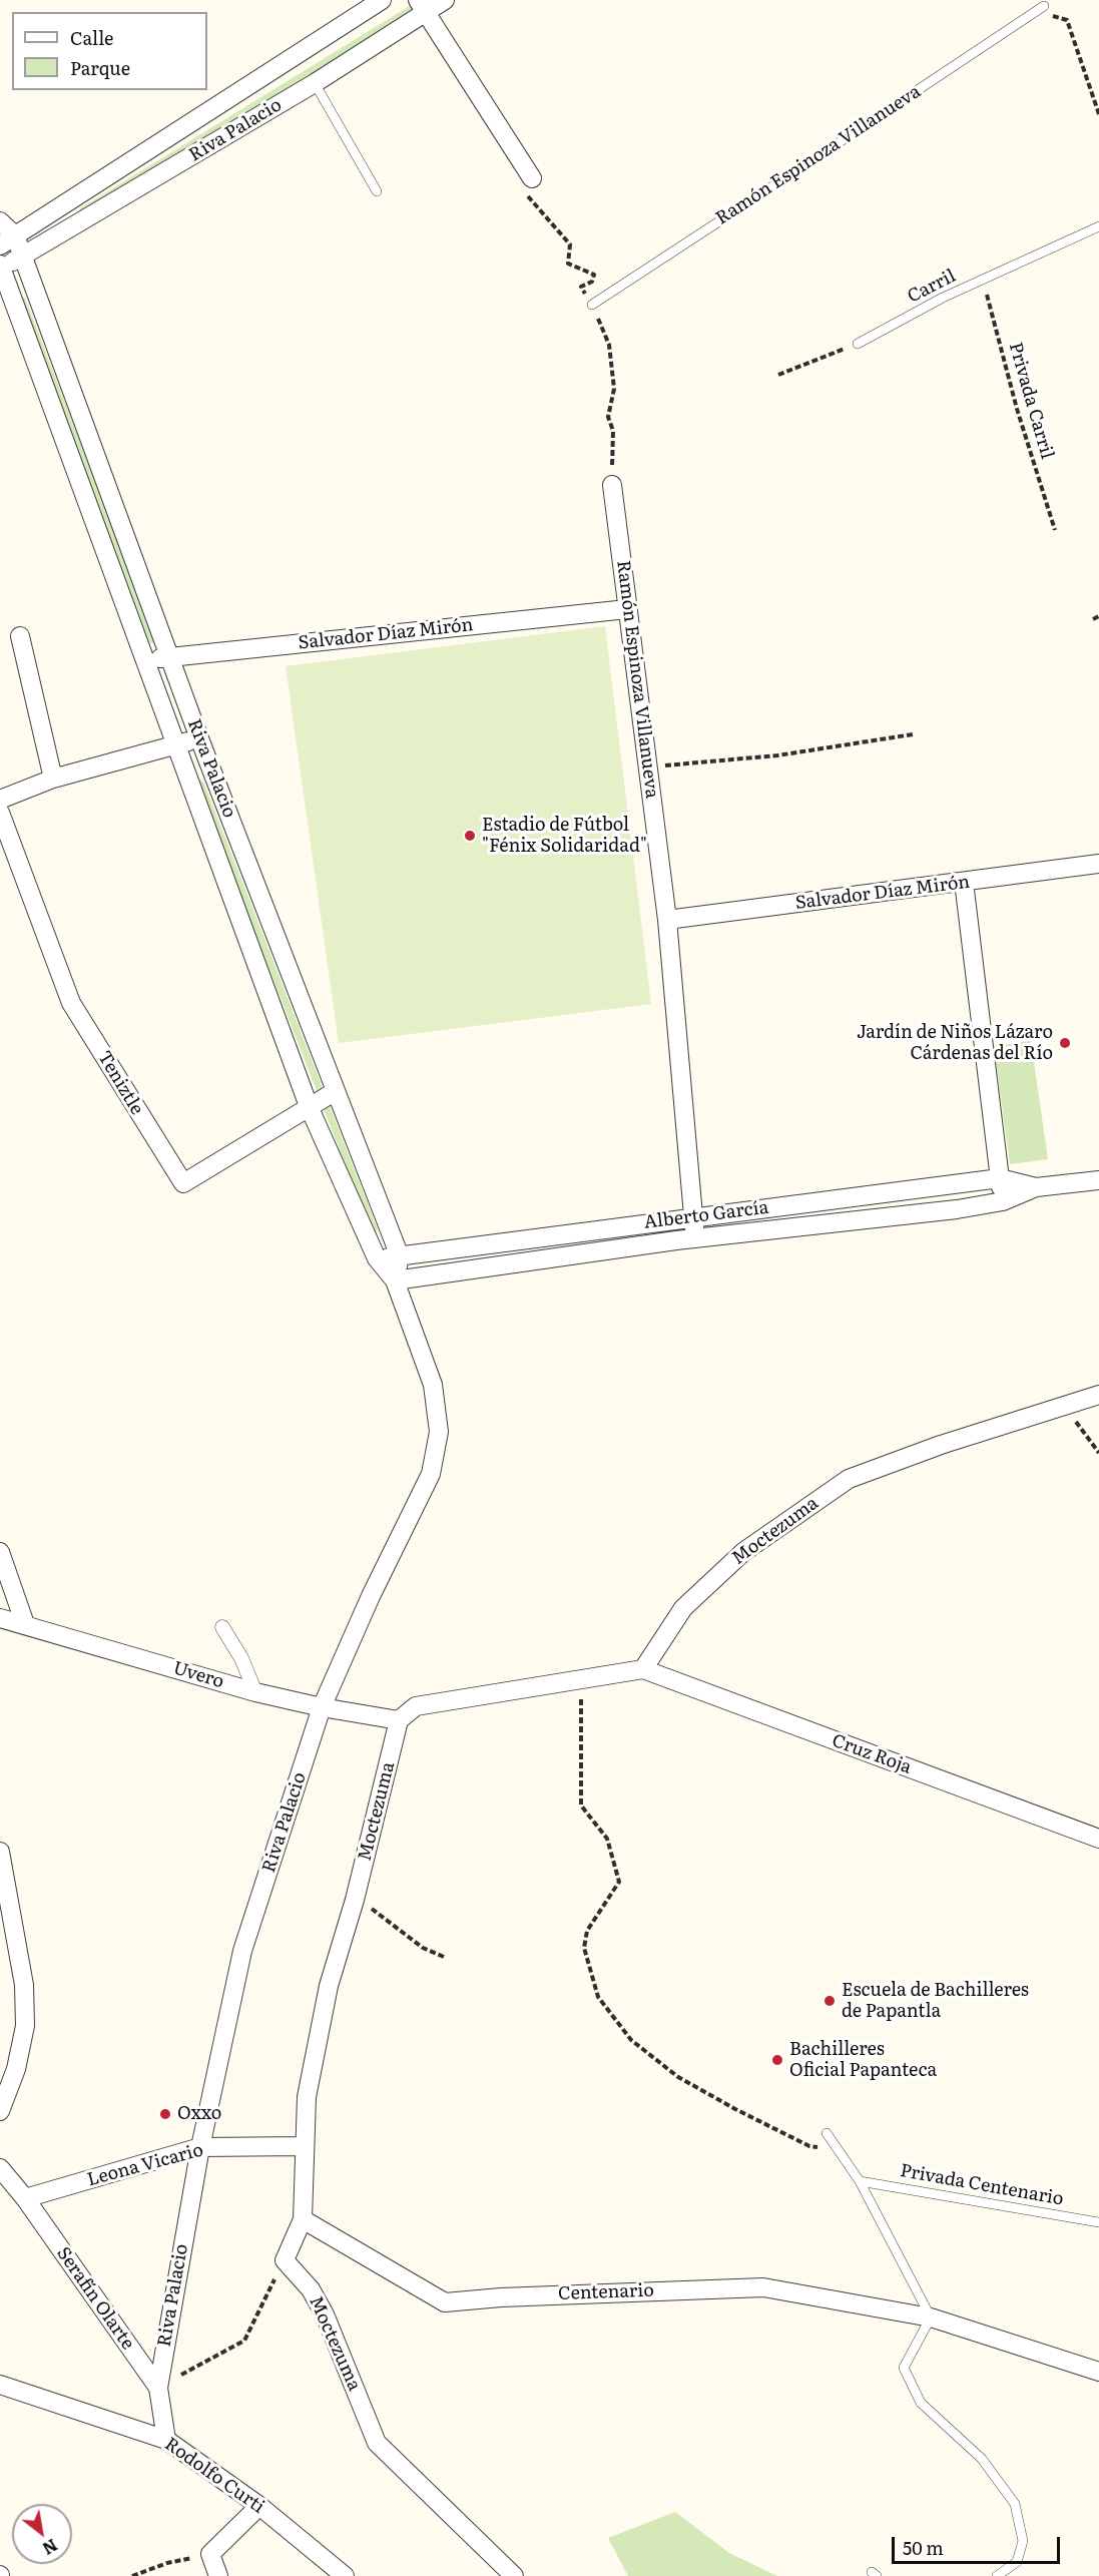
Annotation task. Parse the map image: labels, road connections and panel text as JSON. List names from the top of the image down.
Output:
{
  "streets": {
    "street": [
      "Riva Palacio",
      "Ramón Espinoza Villanueva",
      "Salvador Díaz Mirón",
      "Teniztle",
      "Alberto García",
      "Moctezuma",
      "Uvero",
      "Cruz Roja",
      "Leona Vicario",
      "Centenario",
      "Serafín Olarte",
      "Rodolfo Curti"
    ],
    "lane": ["Carril", "Privada Centenario"],
    "path": ["Privada Carril"]
  },
  "crossings": [
    ["Riva Palacio", "Salvador Díaz Mirón"],
    ["Riva Palacio", "Teniztle"],
    ["Riva Palacio", "Alberto García"],
    ["Riva Palacio", "Uvero"],
    ["Riva Palacio", "Leona Vicario"],
    ["Riva Palacio", "Serafín Olarte"],
    ["Ramón Espinoza Villanueva", "Salvador Díaz Mirón"],
    ["Ramón Espinoza Villanueva", "Alberto García"],
    ["Carril", "Privada Carril"],
    ["Moctezuma", "Uvero"],
    ["Moctezuma", "Cruz Roja"],
    ["Moctezuma", "Leona Vicario"],
    ["Moctezuma", "Centenario"],
    ["Leona Vicario", "Serafín Olarte"],
    ["Serafín Olarte", "Rodolfo Curti"]
  ],
  "places": [
    "Estadio de Fútbol \"Fénix Solidaridad\"",
    "Jardín de Niños Lázaro Cárdenas del Río",
    "Escuela de Bachilleres de Papantla",
    "Bachilleres Oficial Papanteca",
    "Oxxo"
  ],
  "legend": ["Calle", "Parque"],
  "scale_bar": "50 m",
  "north": "bottom right"
}
